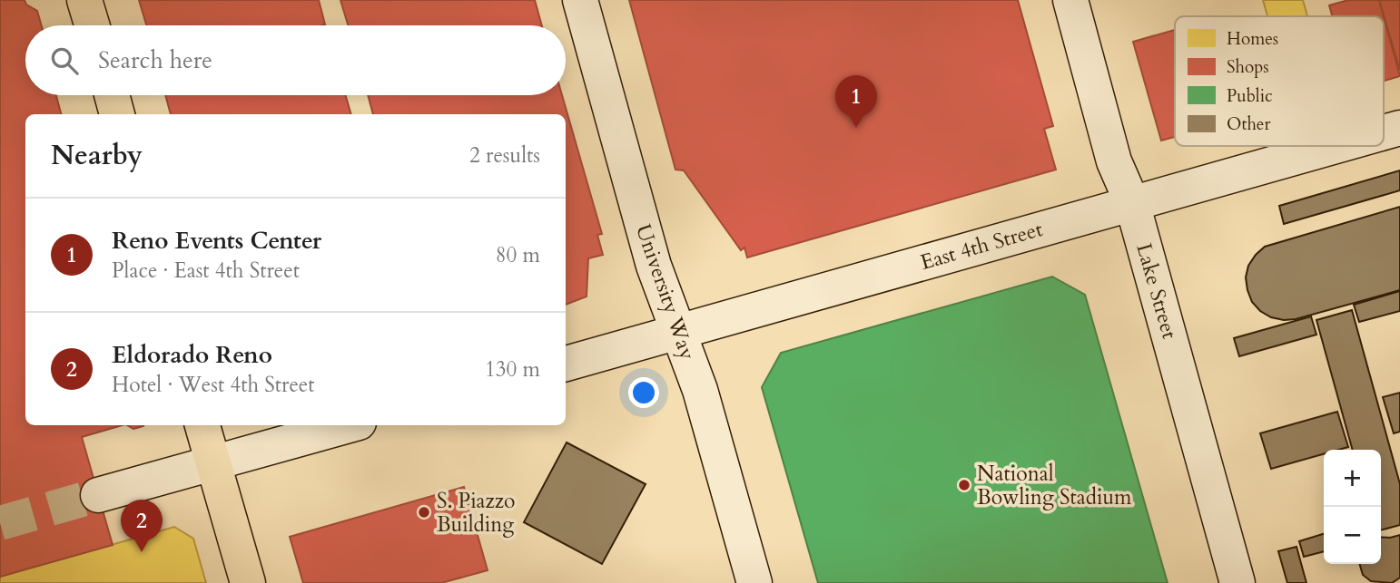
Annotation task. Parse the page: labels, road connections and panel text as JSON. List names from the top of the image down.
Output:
{
  "streets": {
    "main road": ["East 4th Street", "Lake Street", "University Way"]
  },
  "crossings": [
    ["East 4th Street", "Lake Street"],
    ["East 4th Street", "University Way"]
  ],
  "places": ["National Bowling Stadium", "S. Piazzo Building"],
  "legend": [
    "Homes",
    "Shops",
    "Public",
    "Other"
  ],
  "page": {
    "search": "Search here",
    "pins": ["1", "2"],
    "heading": ["Nearby", "2 results"],
    "list": [
      {
        "mark": "1",
        "name": "Reno Events Center",
        "note": "Place · East 4th Street",
        "value": "80 m"
      },
      {
        "mark": "2",
        "name": "Eldorado Reno",
        "note": "Hotel · West 4th Street",
        "value": "130 m"
      }
    ],
    "map_buttons": ["+", "−"]
  }
}
